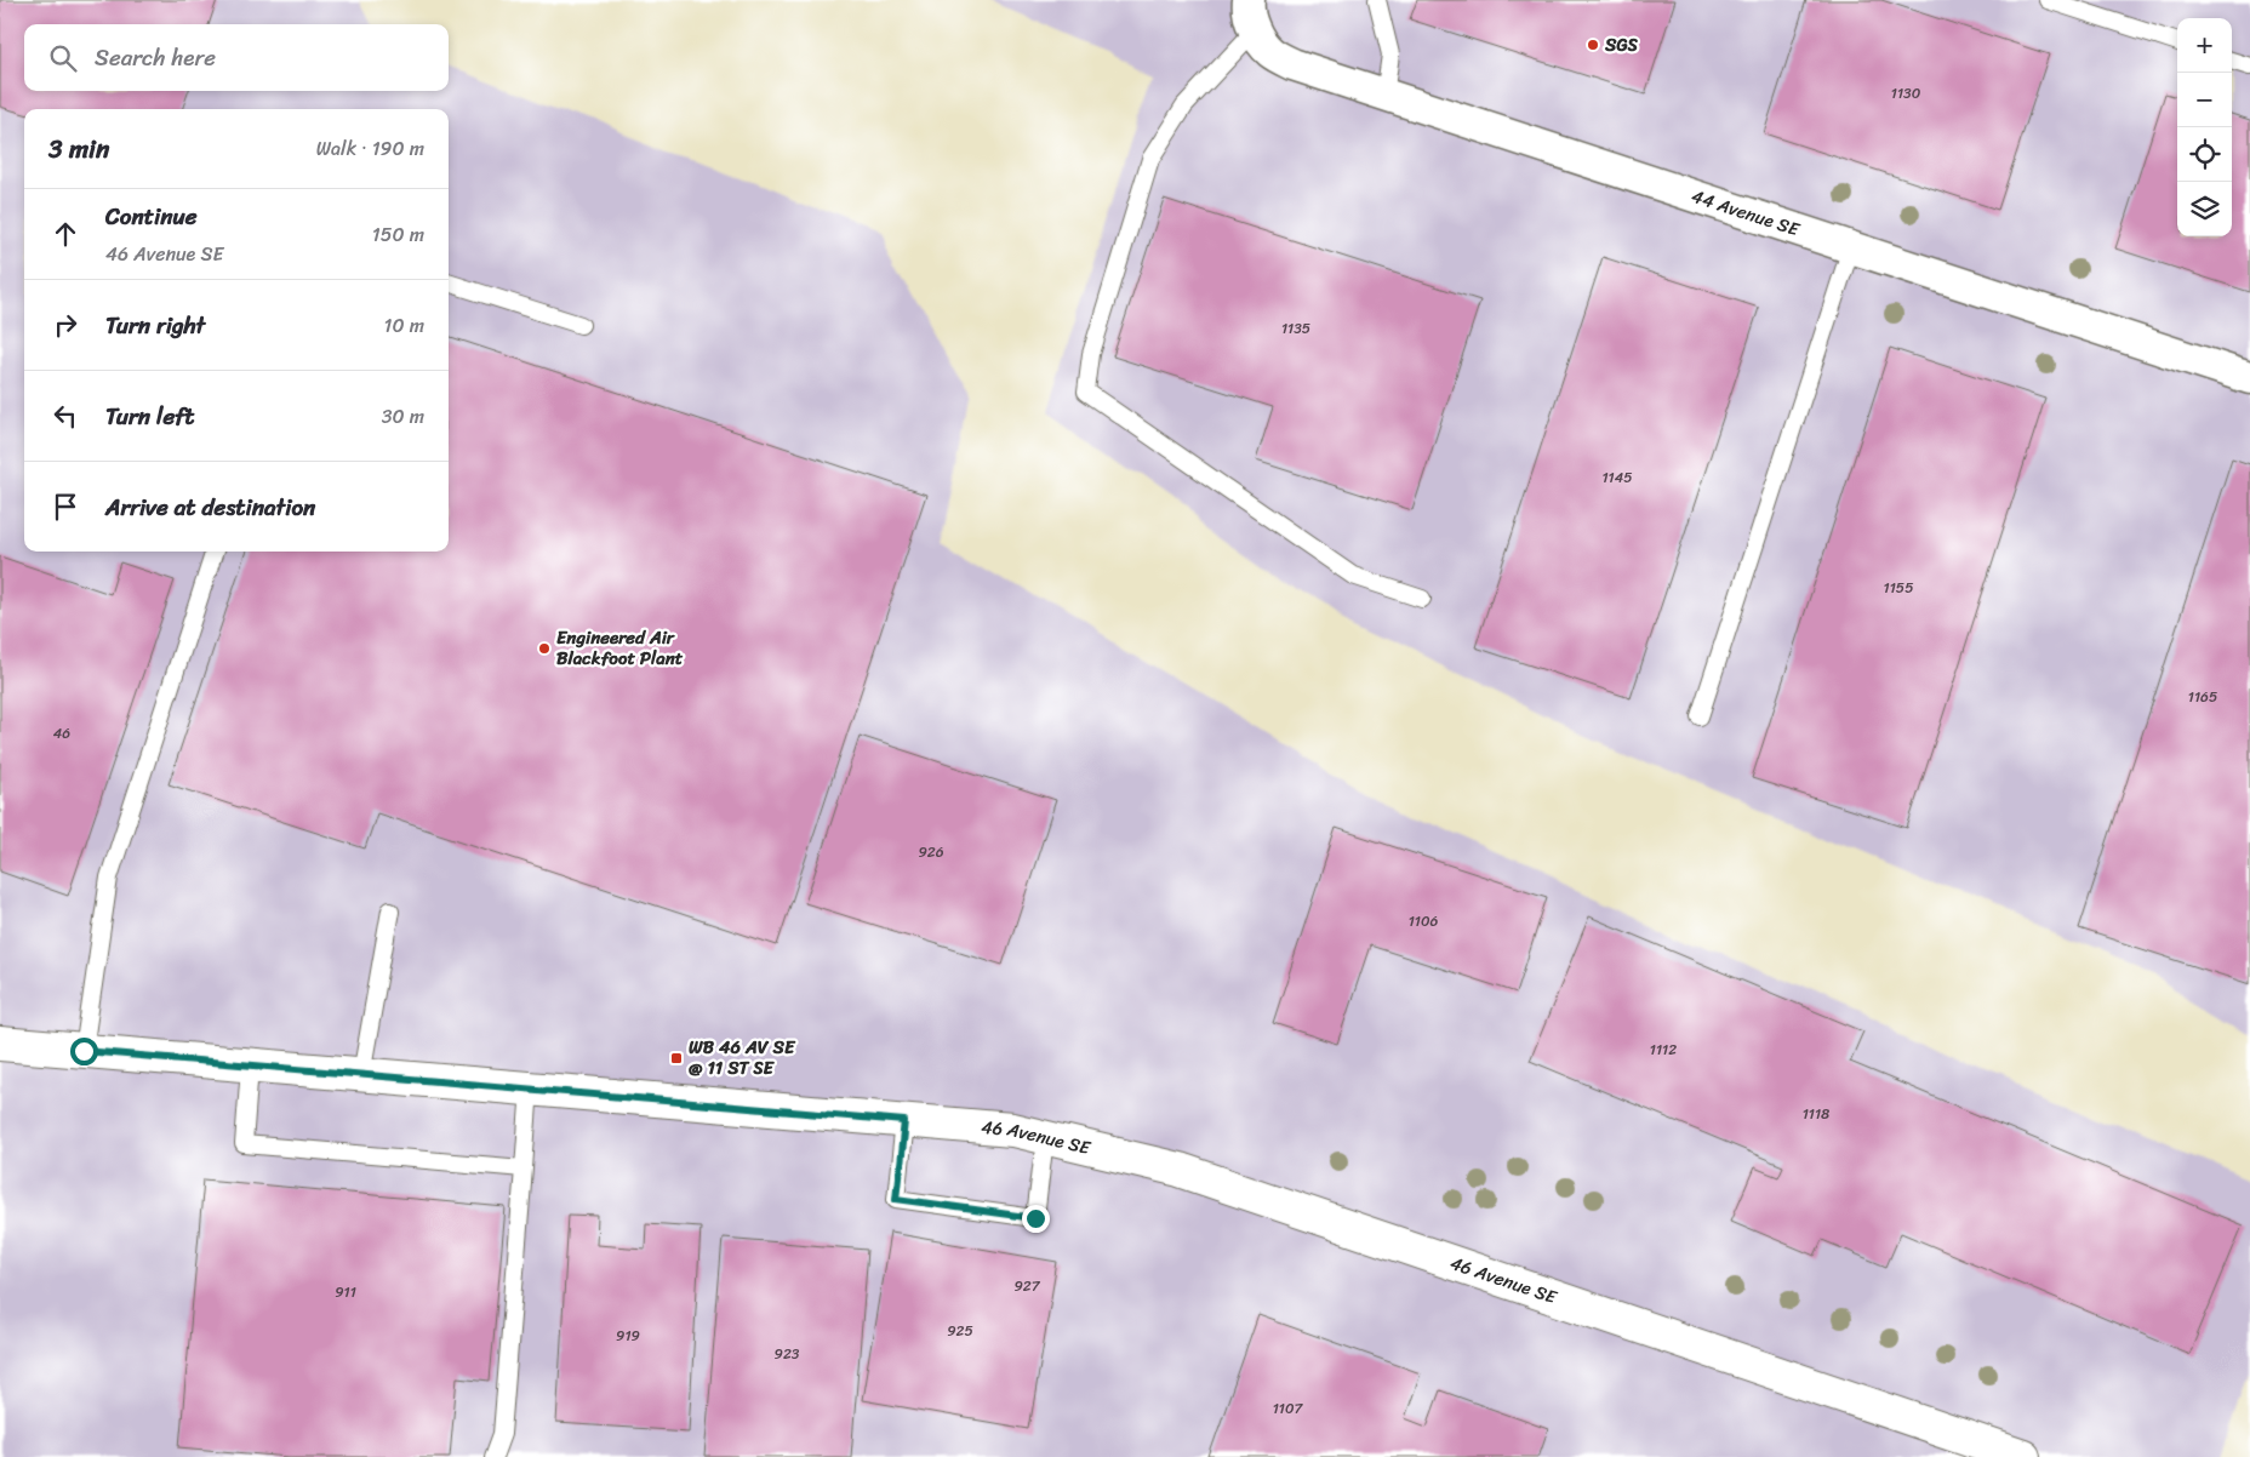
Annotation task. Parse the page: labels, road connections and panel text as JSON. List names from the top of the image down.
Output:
{
  "streets": {
    "street": ["44 Avenue SE", "46 Avenue SE"]
  },
  "places": {
    "other": ["SGS", "Engineered Air Blackfoot Plant"],
    "transit": ["WB 46 AV SE @ 11 ST SE"]
  },
  "house_numbers": [
    "1130",
    "1135",
    "1145",
    "1155",
    "1165",
    "46",
    "926",
    "1106",
    "1112",
    "1118",
    "927",
    "911",
    "925",
    "919",
    "923",
    "1107"
  ],
  "page": {
    "map_buttons": ["+", "−"],
    "search": "Search here",
    "heading": ["3 min", "Walk · 190 m"],
    "list": [
      ["Continue", "46 Avenue SE", "150 m"],
      ["Turn right", "10 m"],
      ["Turn left", "30 m"],
      "Arrive at destination"
    ]
  }
}
